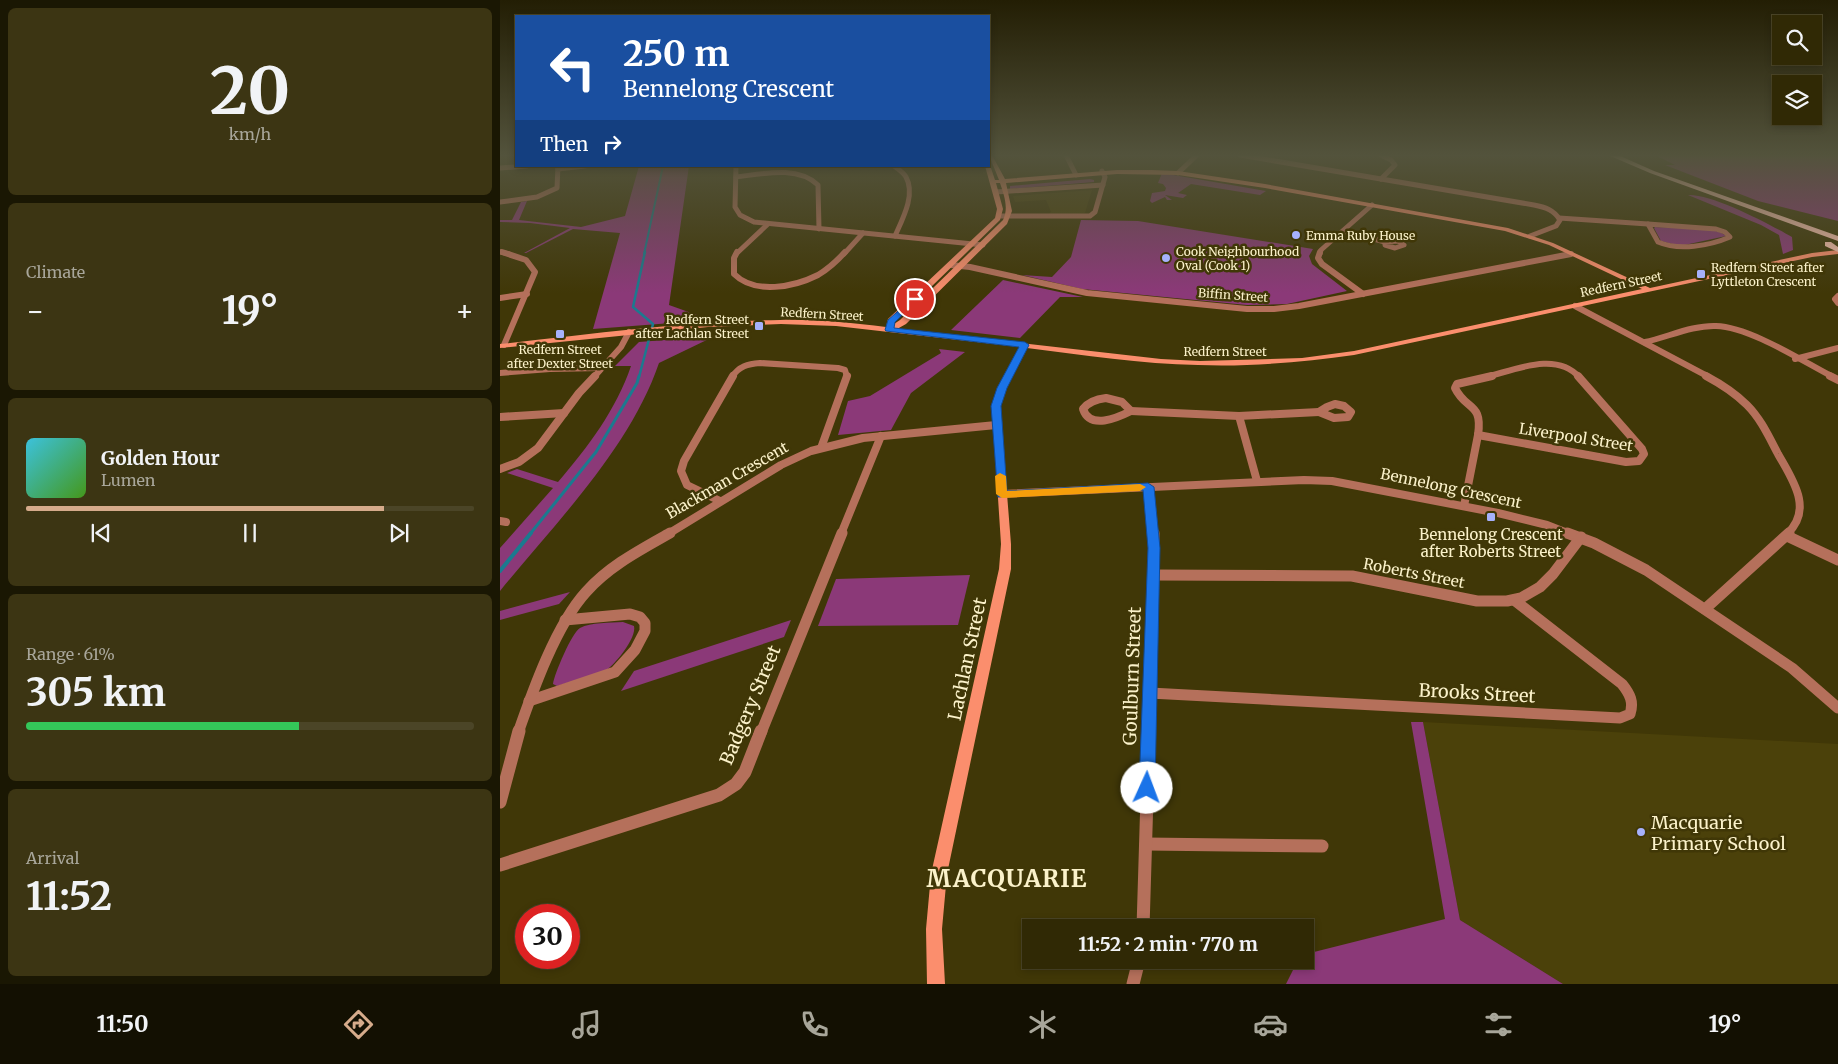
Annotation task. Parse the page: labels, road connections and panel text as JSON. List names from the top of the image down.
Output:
{
  "streets": {
    "street": [
      "Redfern Street",
      "Biffin Street",
      "Liverpool Street",
      "Blackman Crescent",
      "Bennelong Crescent",
      "Roberts Street",
      "Lachlan Street",
      "Goulburn Street",
      "Brooks Street",
      "Badgery Street"
    ]
  },
  "crossings": [
    ["Redfern Street", "Lachlan Street"],
    ["Liverpool Street", "Bennelong Crescent"],
    ["Blackman Crescent", "Lachlan Street"],
    ["Blackman Crescent", "Badgery Street"],
    ["Bennelong Crescent", "Roberts Street"],
    ["Bennelong Crescent", "Lachlan Street"],
    ["Bennelong Crescent", "Goulburn Street"],
    ["Roberts Street", "Goulburn Street"],
    ["Roberts Street", "Brooks Street"],
    ["Goulburn Street", "Brooks Street"]
  ],
  "districts": ["MACQUARIE"],
  "places": {
    "other": ["Emma Ruby House", "Cook Neighbourhood Oval (Cook 1)", "Macquarie Primary School"],
    "transit": [
      "Redfern Street after Lyttleton Crescent",
      "Redfern Street after Lachlan Street",
      "Redfern Street after Dexter Street",
      "Bennelong Crescent after Roberts Street"
    ]
  },
  "page": {
    "tile": [
      ["20", "km/h"],
      "Climate",
      ["Range · 61%", "305 km"],
      ["Arrival", "11:52"]
    ],
    "turn": ["250 m", "Bennelong Crescent"],
    "then": "Then",
    "heat": ["−", "19°", "+"],
    "song": ["Golden Hour", "Lumen"],
    "limit": "30",
    "trip": "11:52 · 2 min · 770 m",
    "tabs": ["11:50", "19°"]
  }
}
